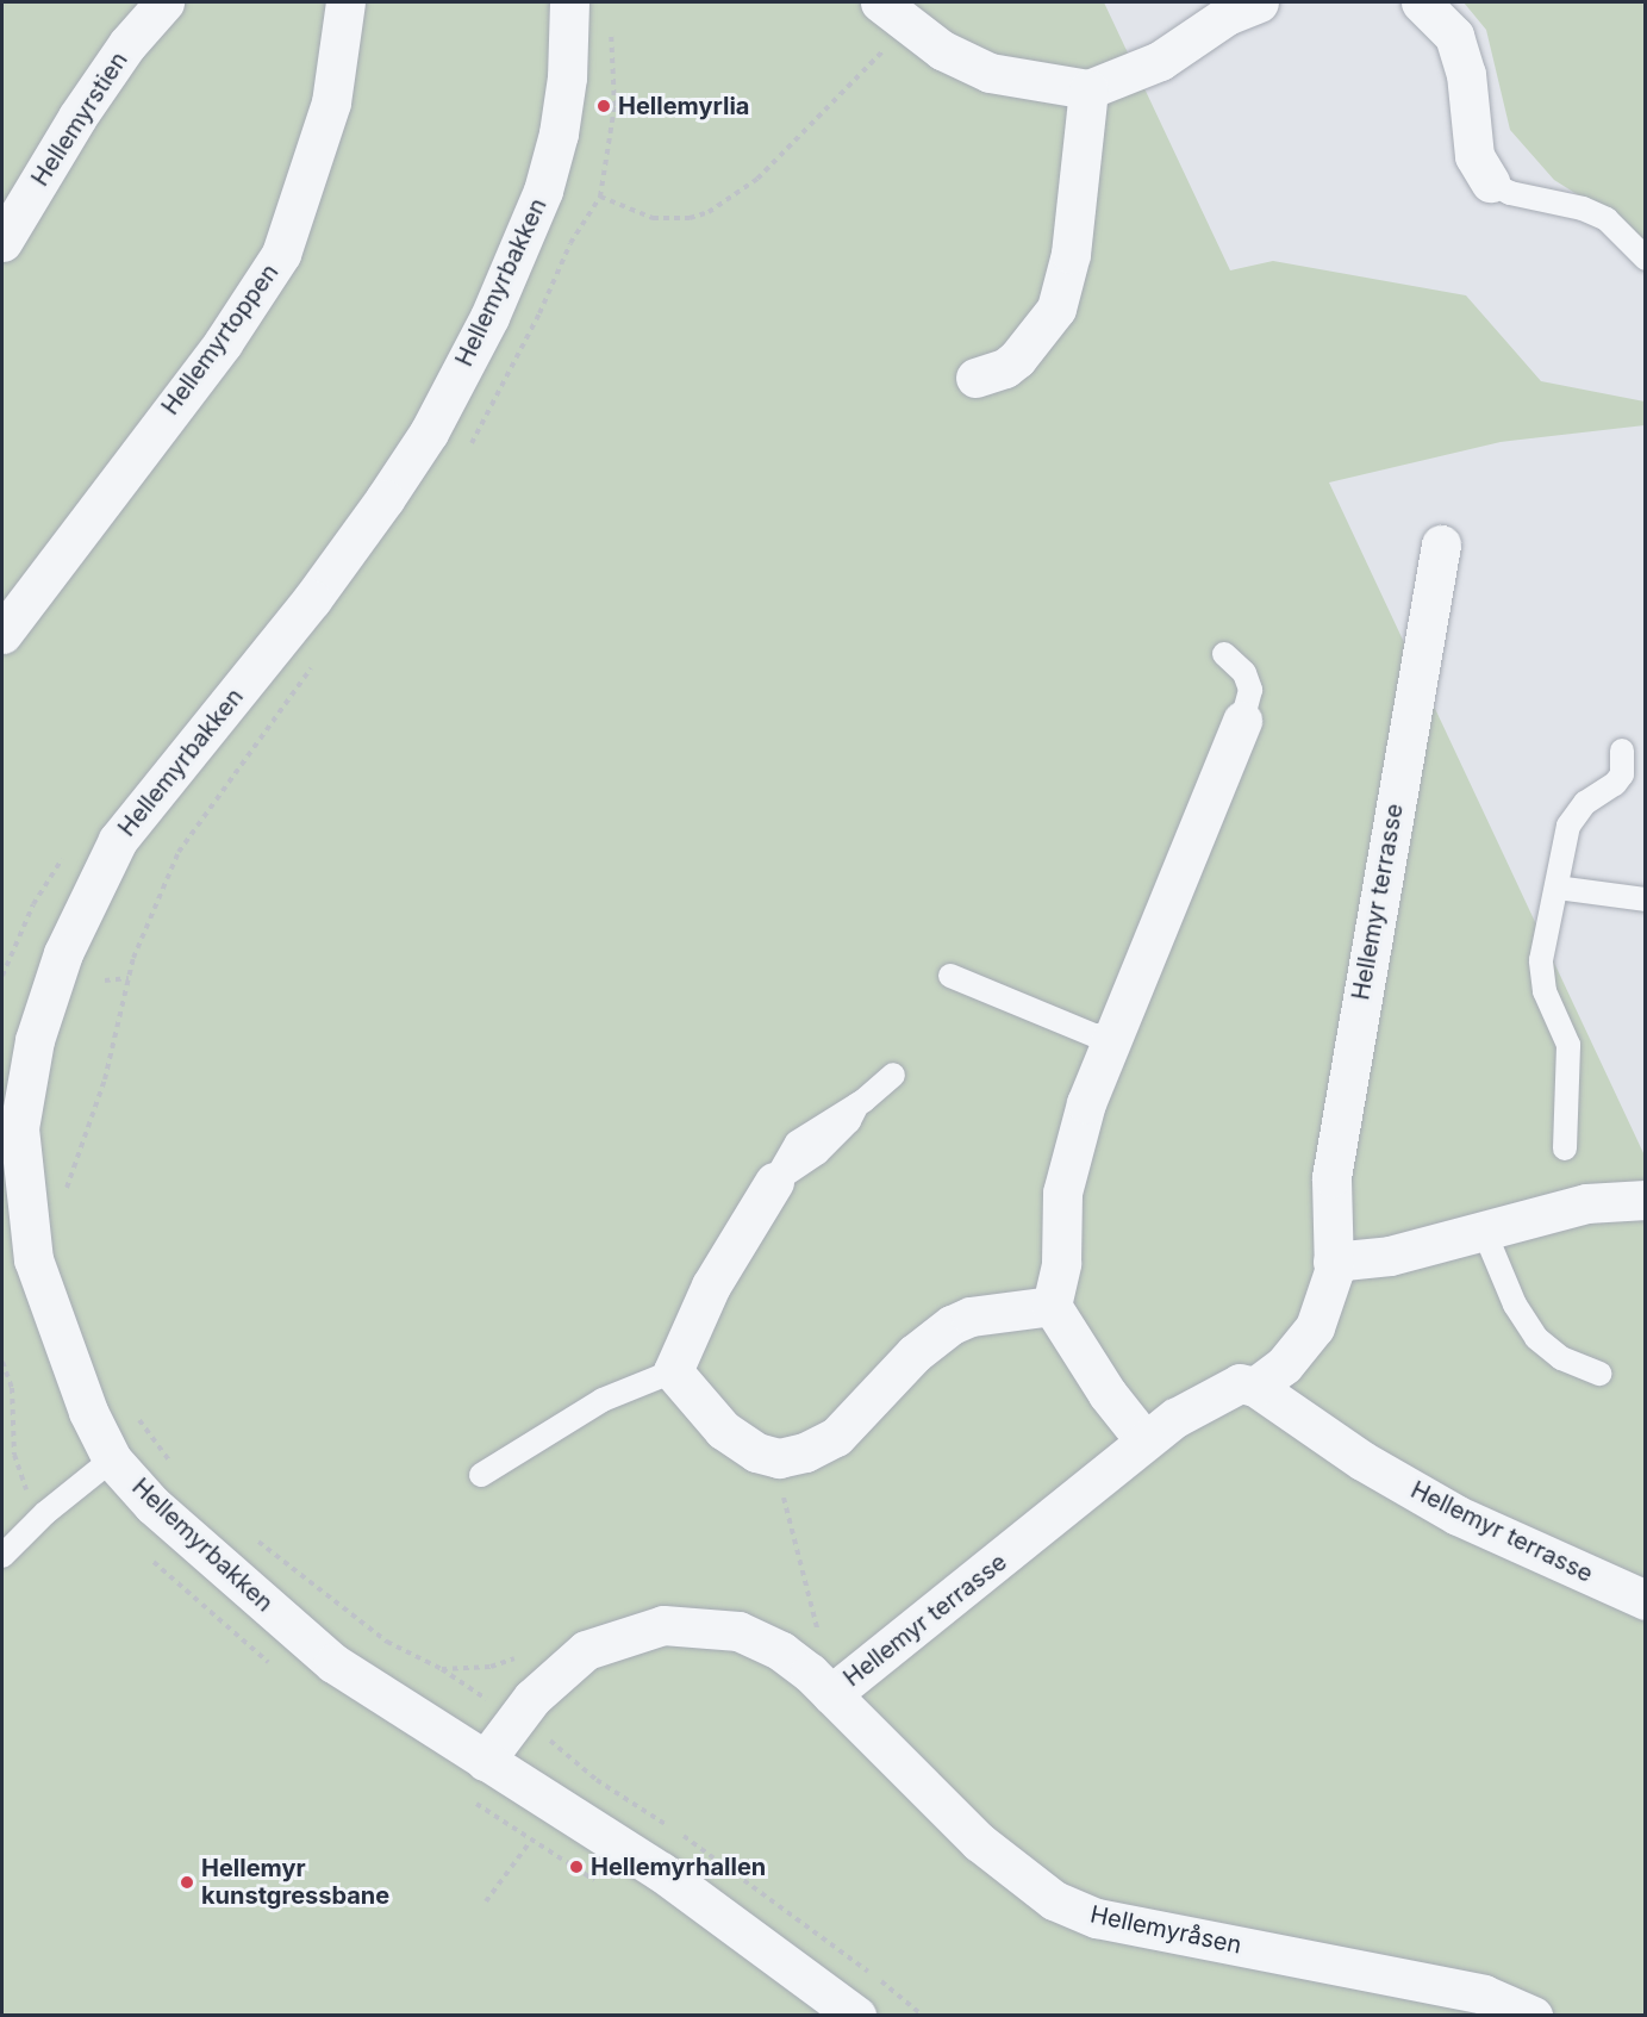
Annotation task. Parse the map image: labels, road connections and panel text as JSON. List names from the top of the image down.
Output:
{
  "streets": {
    "street": [
      "Hellemyrstien",
      "Hellemyrbakken",
      "Hellemyrtoppen",
      "Hellemyr terrasse",
      "Hellemyråsen"
    ]
  },
  "crossings": [
    ["Hellemyrbakken", "Hellemyr terrasse"],
    ["Hellemyr terrasse", "Hellemyråsen"]
  ],
  "places": ["Hellemyrlia", "Hellemyrhallen", "Hellemyr kunstgressbane"]
}
